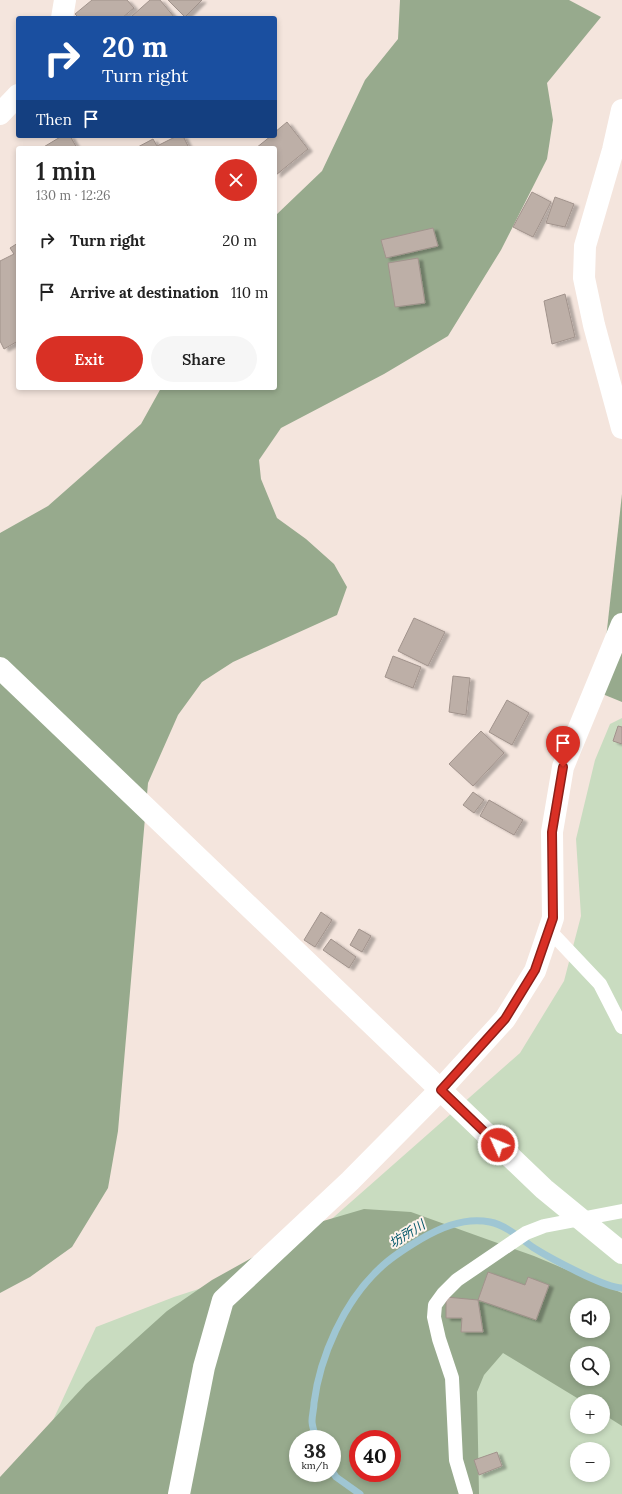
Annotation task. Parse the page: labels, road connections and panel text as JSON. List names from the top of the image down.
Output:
{
  "water": ["坊所川"],
  "page": {
    "turn": ["20 m", "Turn right"],
    "then": "Then",
    "heading": ["1 min", "130 m · 12:26"],
    "list": [
      {
        "name": "Turn right",
        "value": "20 m"
      },
      {
        "name": "Arrive at destination",
        "value": "110 m"
      }
    ],
    "buttons": ["Exit", "Share"],
    "map_buttons": ["+", "−"],
    "speed": "38 km/h",
    "limit": "40"
  }
}
